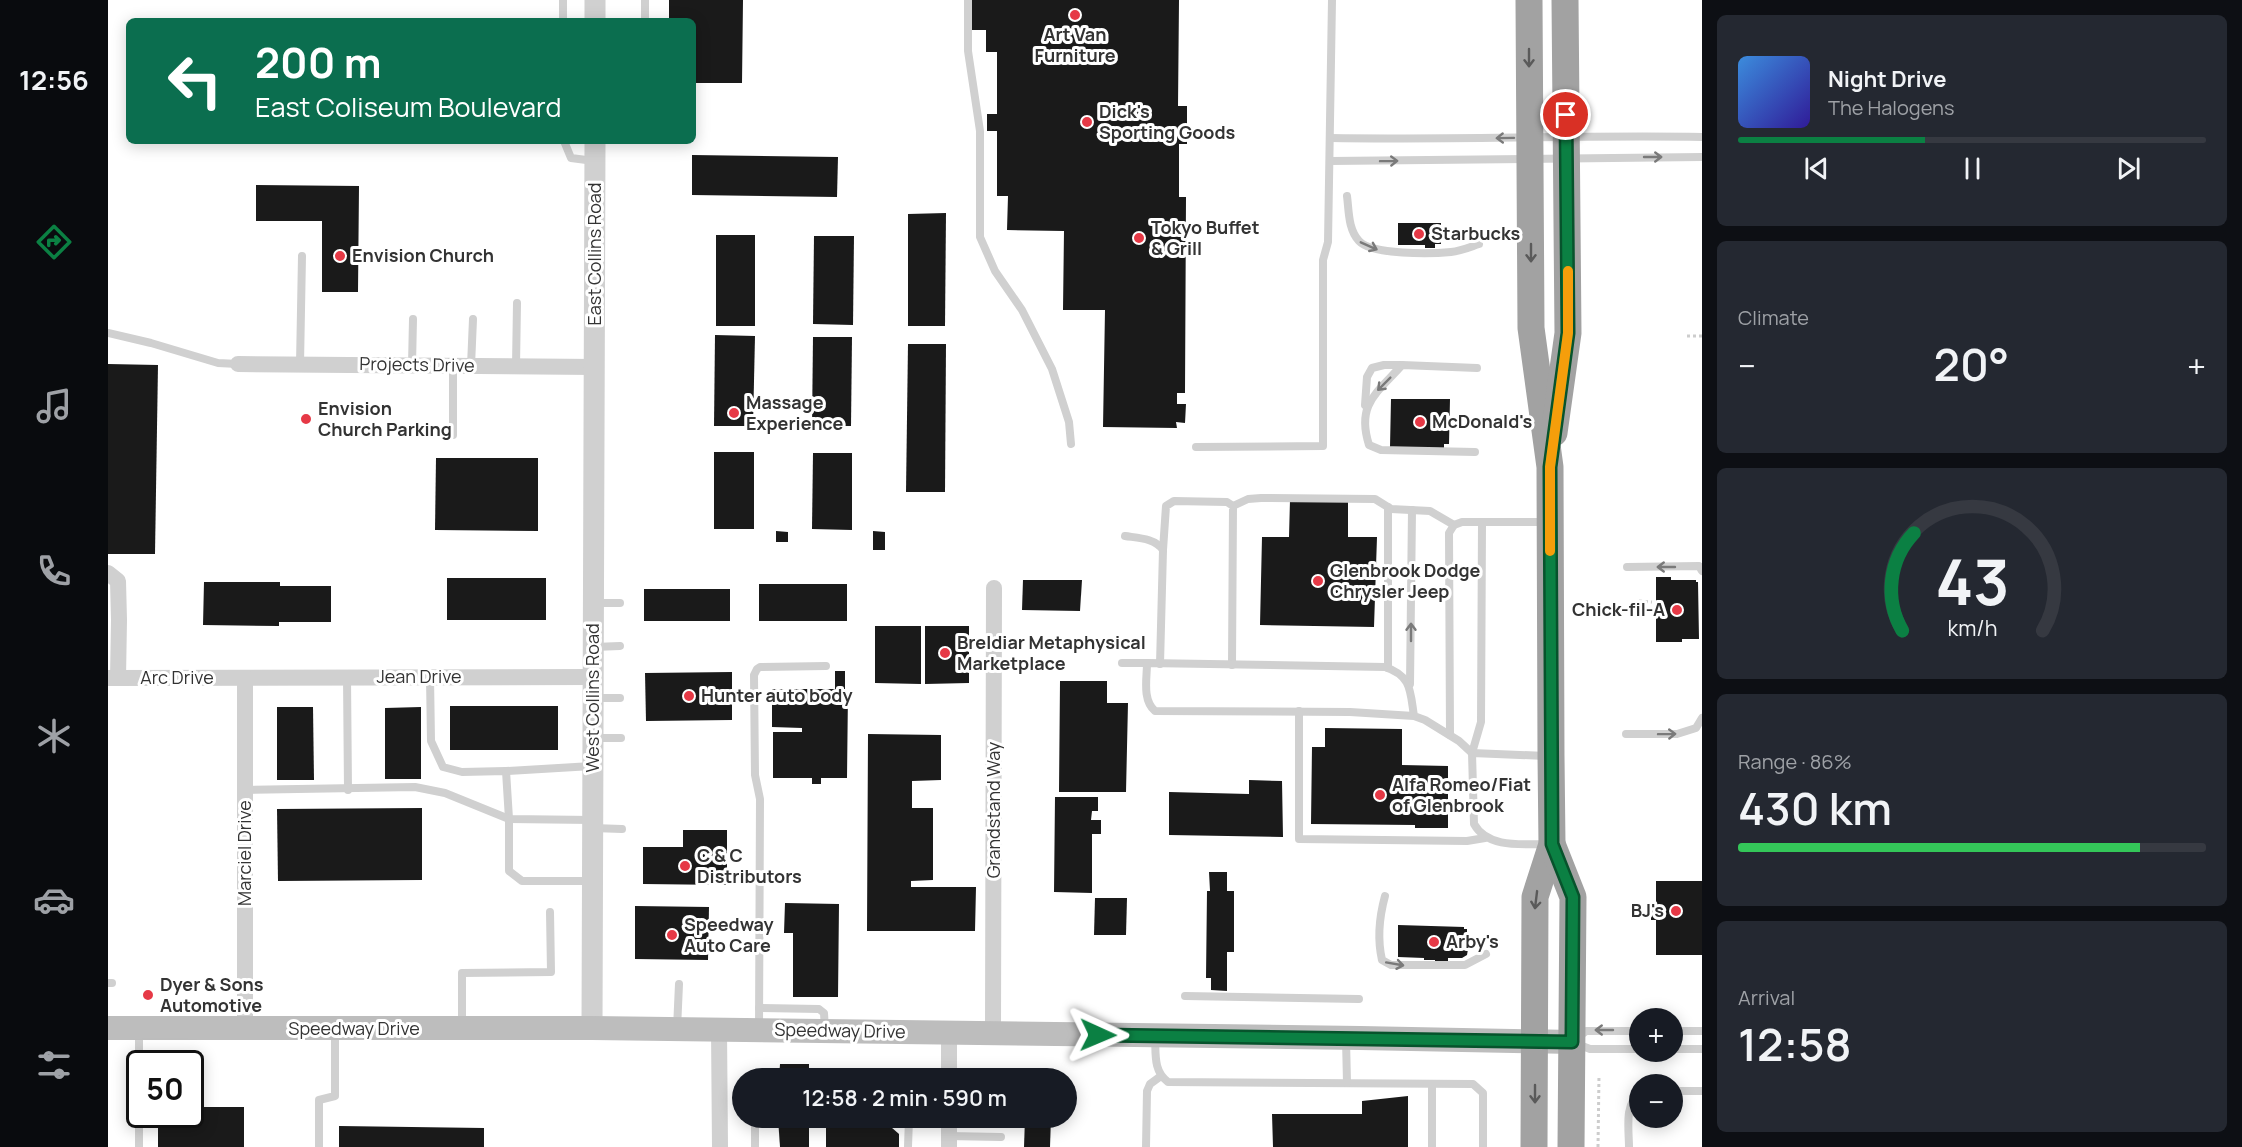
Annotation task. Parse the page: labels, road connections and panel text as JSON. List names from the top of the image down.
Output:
{
  "streets": {
    "main road": ["Speedway Drive"],
    "street": [
      "East Collins Road",
      "Projects Drive",
      "Jean Drive",
      "Arc Drive",
      "West Collins Road",
      "Grandstand Way",
      "Marciel Drive"
    ]
  },
  "crossings": [
    ["East Collins Road", "Projects Drive"],
    ["East Collins Road", "West Collins Road"],
    ["Projects Drive", "West Collins Road"],
    ["Jean Drive", "Arc Drive"],
    ["Jean Drive", "West Collins Road"],
    ["Jean Drive", "Marciel Drive"],
    ["Arc Drive", "Marciel Drive"],
    ["West Collins Road", "Speedway Drive"],
    ["Grandstand Way", "Speedway Drive"],
    ["Marciel Drive", "Speedway Drive"]
  ],
  "places": [
    "Art Van Furniture",
    "Dick's Sporting Goods",
    "Starbucks",
    "Tokyo Buffet & Grill",
    "Envision Church",
    "Massage Experience",
    "Envision Church Parking",
    "McDonald's",
    "Glenbrook Dodge Chrysler Jeep",
    "Chick-fil-A",
    "Breldiar Metaphysical Marketplace",
    "Hunter auto body",
    "Alfa Romeo/Fiat of Glenbrook",
    "C & C Distributors",
    "BJ's",
    "Speedway Auto Care",
    "Arby's",
    "Dyer & Sons Automotive"
  ],
  "page": {
    "tabs": "12:56",
    "turn": ["200 m", "East Coliseum Boulevard"],
    "song": ["Night Drive", "The Halogens"],
    "tile": [
      "Climate",
      ["Range · 86%", "430 km"],
      ["Arrival", "12:58"]
    ],
    "heat": ["−", "20°", "+"],
    "map_buttons": ["+", "−"],
    "limit": "50",
    "trip": "12:58 · 2 min · 590 m",
    "gauge": ["43", "km/h"]
  }
}
